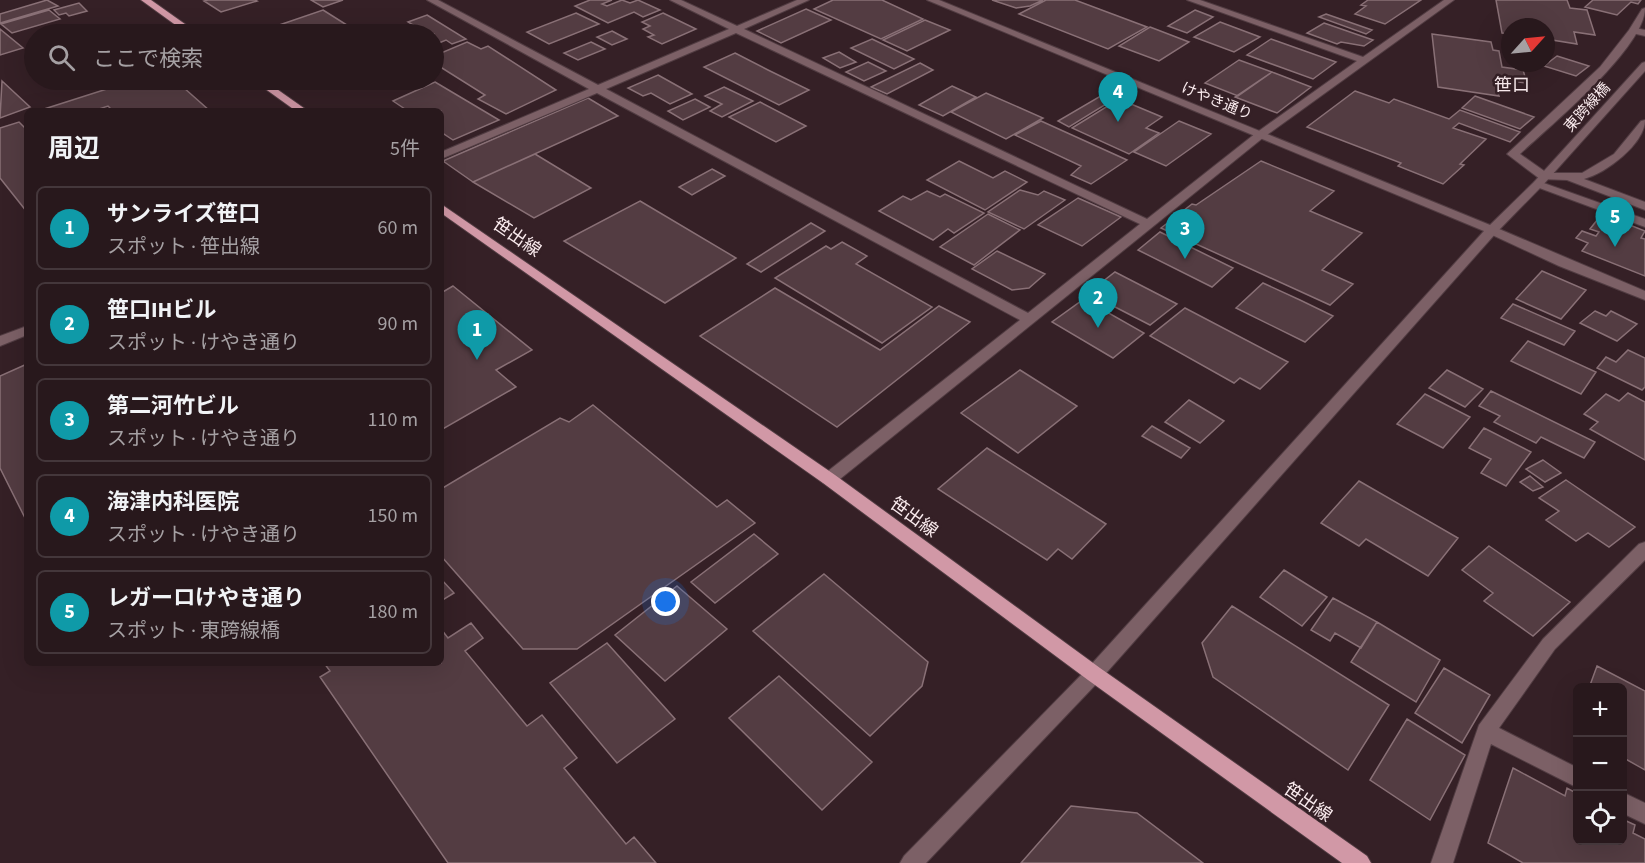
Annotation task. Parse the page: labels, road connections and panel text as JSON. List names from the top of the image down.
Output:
{
  "streets": {
    "main road": ["笹出線"],
    "street": ["けやき通り", "東跨線橋"]
  },
  "crossings": [
    ["けやき通り", "東跨線橋"],
    ["東跨線橋", "笹出線"]
  ],
  "districts": ["笹口"],
  "north": "top right",
  "page": {
    "search": "ここで検索",
    "pins": [
      "4",
      "5",
      "3",
      "2",
      "1"
    ],
    "heading": ["周辺", "5件"],
    "list": [
      {
        "mark": "1",
        "name": "サンライズ笹口",
        "note": "スポット · 笹出線",
        "value": "60 m"
      },
      {
        "mark": "2",
        "name": "笹口IHビル",
        "note": "スポット · けやき通り",
        "value": "90 m"
      },
      {
        "mark": "3",
        "name": "第二河竹ビル",
        "note": "スポット · けやき通り",
        "value": "110 m"
      },
      {
        "mark": "4",
        "name": "海津内科医院",
        "note": "スポット · けやき通り",
        "value": "150 m"
      },
      {
        "mark": "5",
        "name": "レガーロけやき通り",
        "note": "スポット · 東跨線橋",
        "value": "180 m"
      }
    ],
    "map_buttons": ["+", "−"]
  }
}
